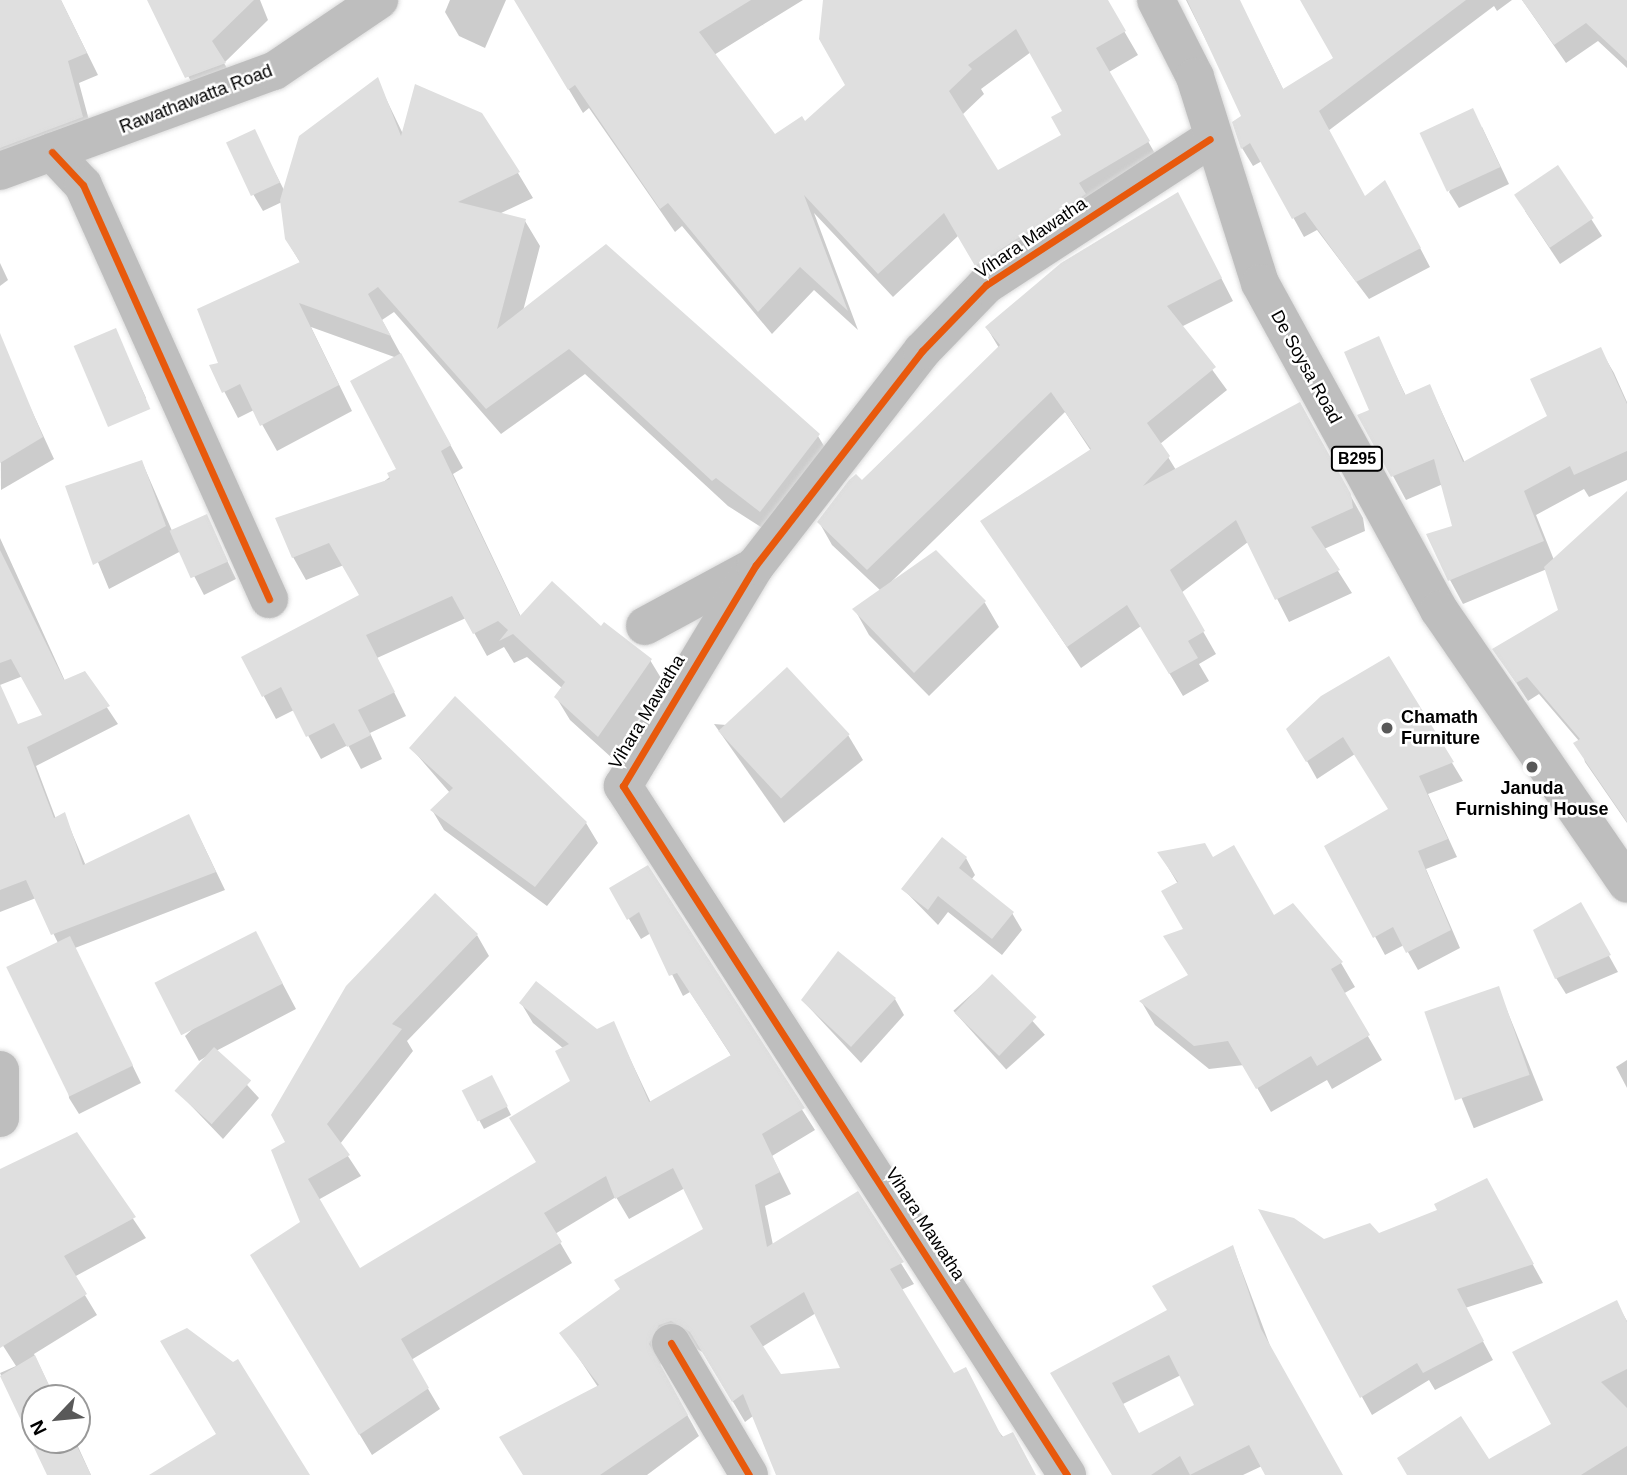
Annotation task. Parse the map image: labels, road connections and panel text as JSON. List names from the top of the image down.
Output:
{
  "streets": {
    "street": [
      "Rawathawatta Road",
      "Vihara Mawatha",
      "De Soysa Road",
      "B295"
    ]
  },
  "crossings": [
    ["Vihara Mawatha", "De Soysa Road"]
  ],
  "places": ["Chamath Furniture", "Januda Furnishing House"],
  "north": "bottom left"
}
